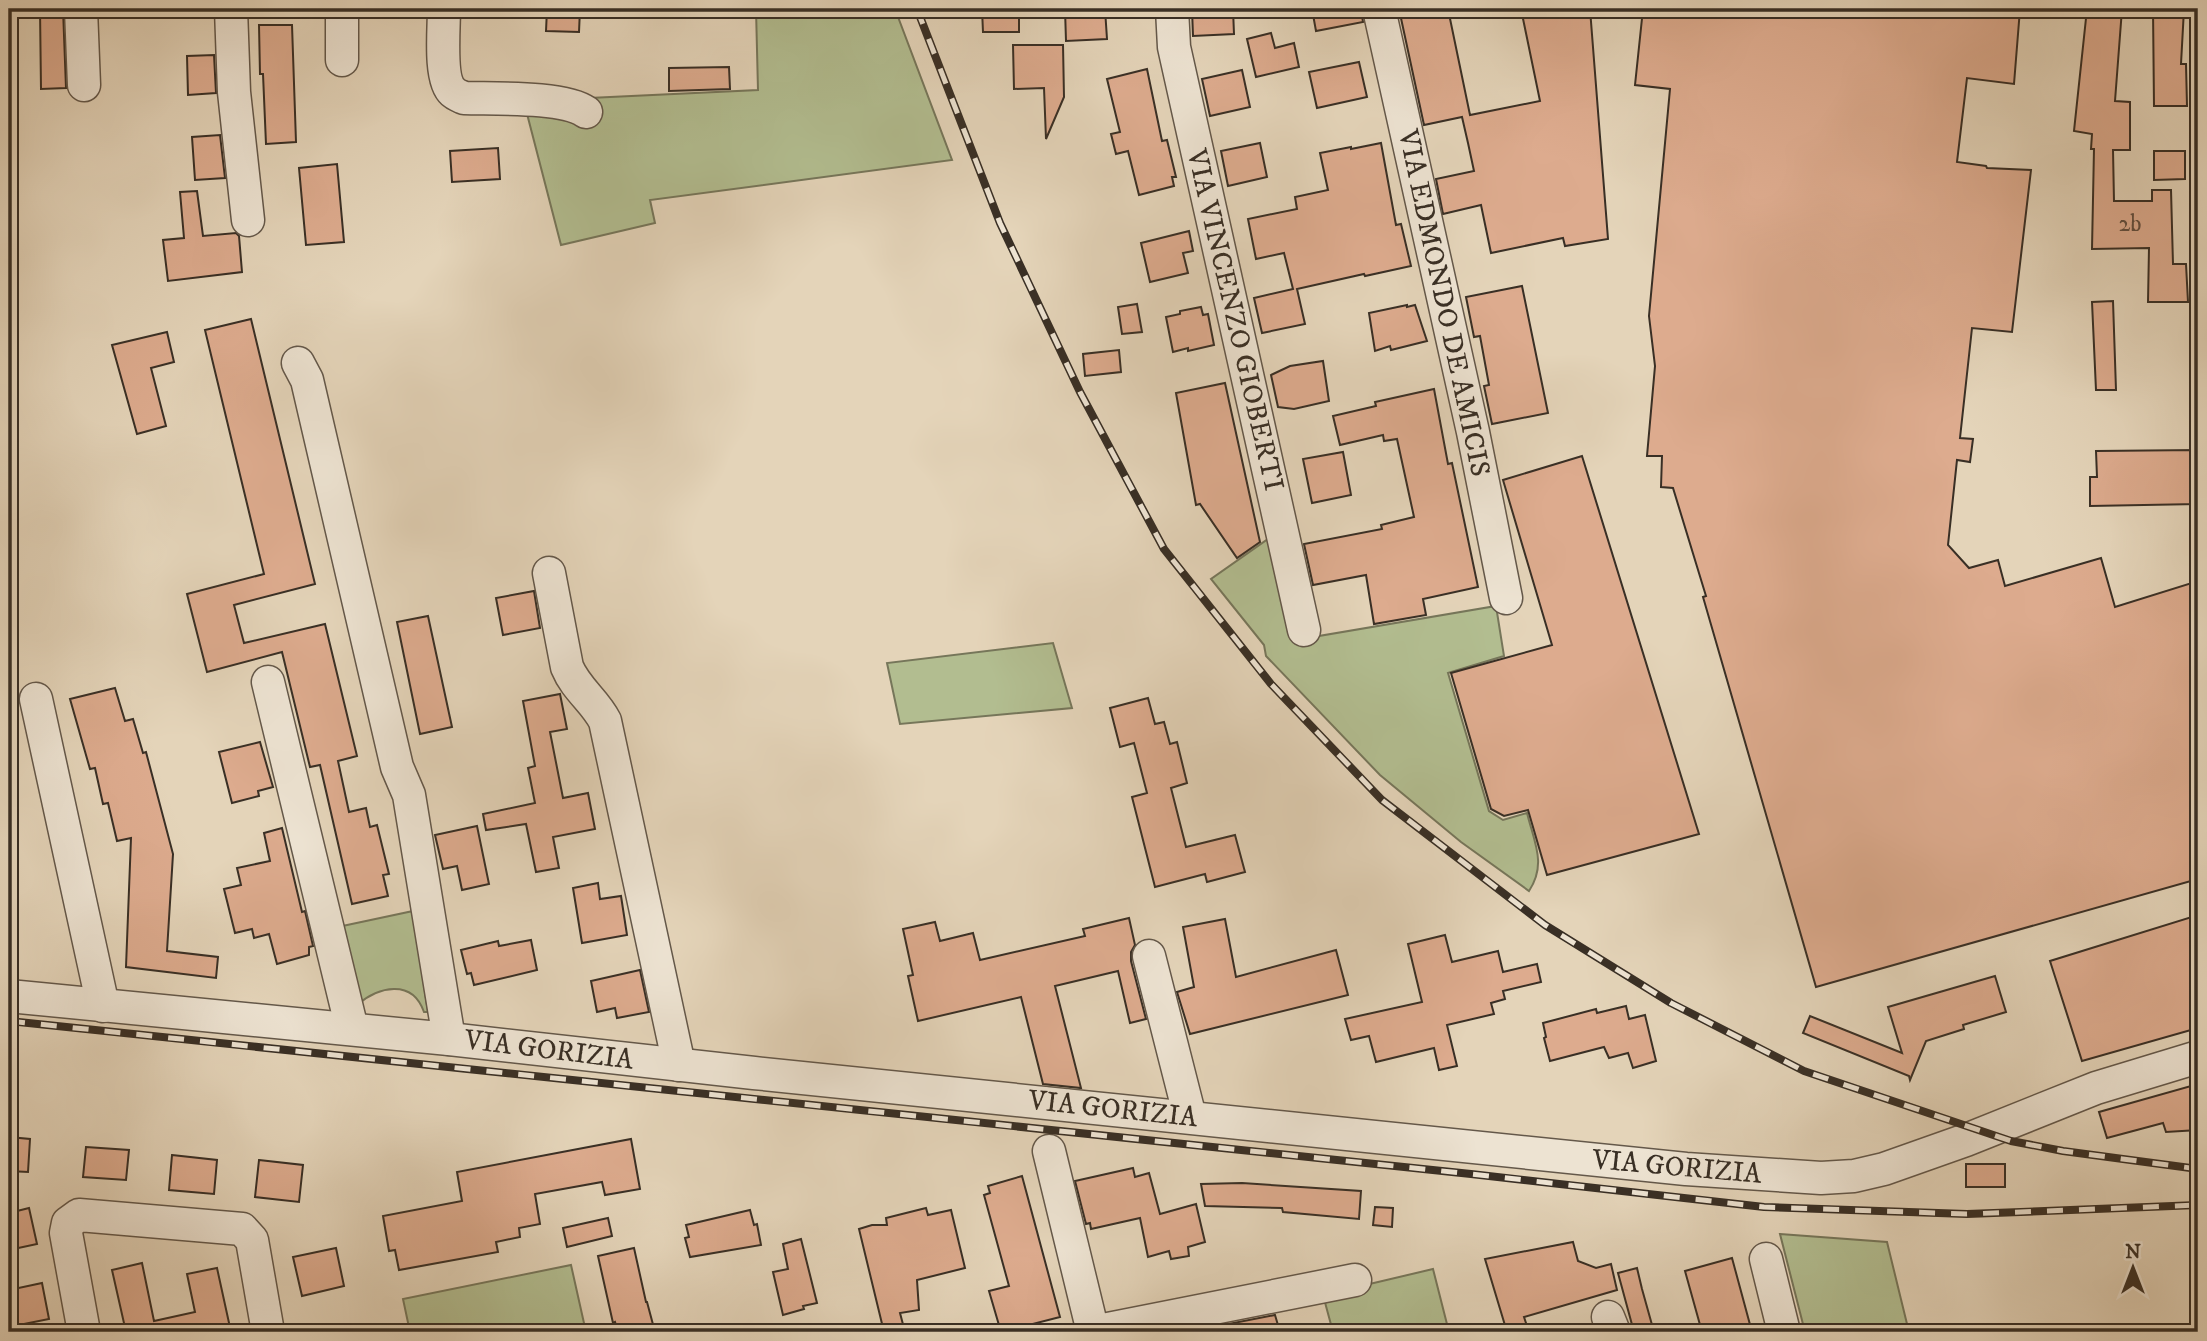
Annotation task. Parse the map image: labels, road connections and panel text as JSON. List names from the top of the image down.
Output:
{
  "streets": {
    "street": ["VIA EDMONDO DE AMICIS", "VIA VINCENZO GIOBERTI", "VIA GORIZIA"]
  },
  "house_numbers": ["2b"],
  "north": "top"
}
